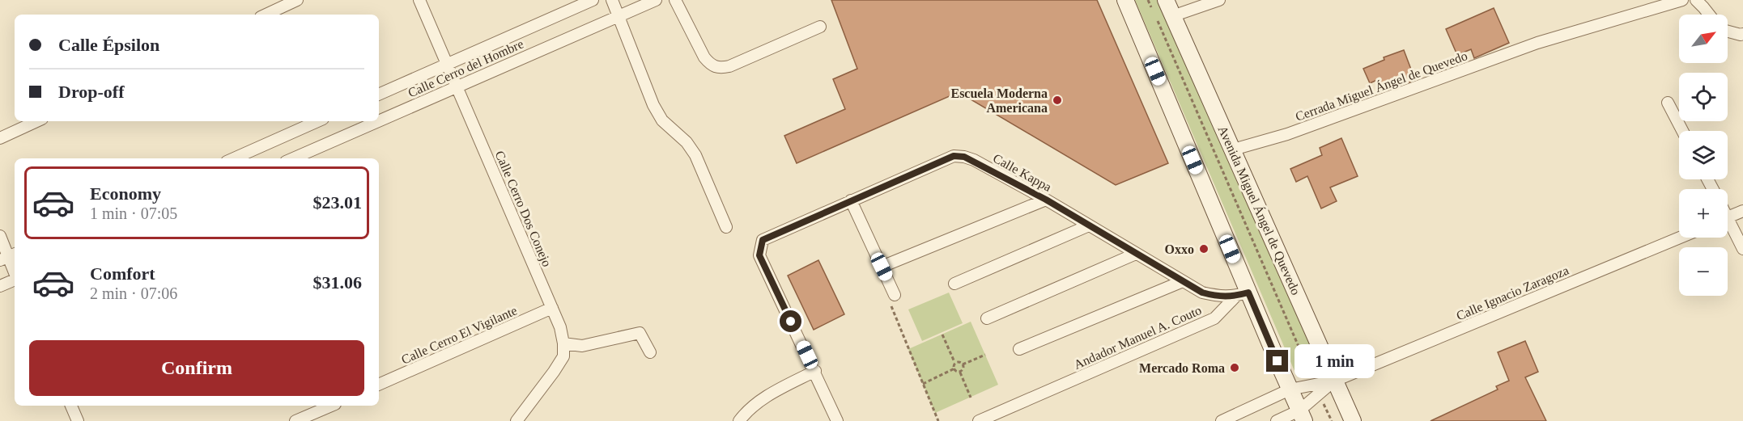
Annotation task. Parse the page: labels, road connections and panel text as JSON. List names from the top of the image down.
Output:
{
  "streets": {
    "main road": ["Avenida Miguel Ángel de Quevedo"],
    "street": [
      "Calle Cerro del Hombre",
      "Cerrada Miguel Ángel de Quevedo",
      "Calle Kappa",
      "Calle Cerro Dos Conejo",
      "Calle Ignacio Zaragoza",
      "Calle Cerro El Vigilante",
      "Andador Manuel A. Couto"
    ]
  },
  "crossings": [
    ["Calle Cerro del Hombre", "Calle Cerro Dos Conejo"],
    ["Cerrada Miguel Ángel de Quevedo", "Avenida Miguel Ángel de Quevedo"],
    ["Calle Kappa", "Andador Manuel A. Couto"],
    ["Calle Cerro Dos Conejo", "Calle Cerro El Vigilante"],
    ["Avenida Miguel Ángel de Quevedo", "Calle Ignacio Zaragoza"]
  ],
  "places": ["Escuela Moderna Americana", "Oxxo", "Mercado Roma"],
  "north": "top right",
  "page": {
    "map_buttons": ["+", "−"],
    "banner": ["Calle Épsilon", "Drop-off"],
    "list": [
      {
        "name": "Economy",
        "note": "1 min · 07:05",
        "value": "$23.01"
      },
      {
        "name": "Comfort",
        "note": "2 min · 07:06",
        "value": "$31.06"
      }
    ],
    "buttons": "Confirm",
    "bubble": "1 min"
  }
}
